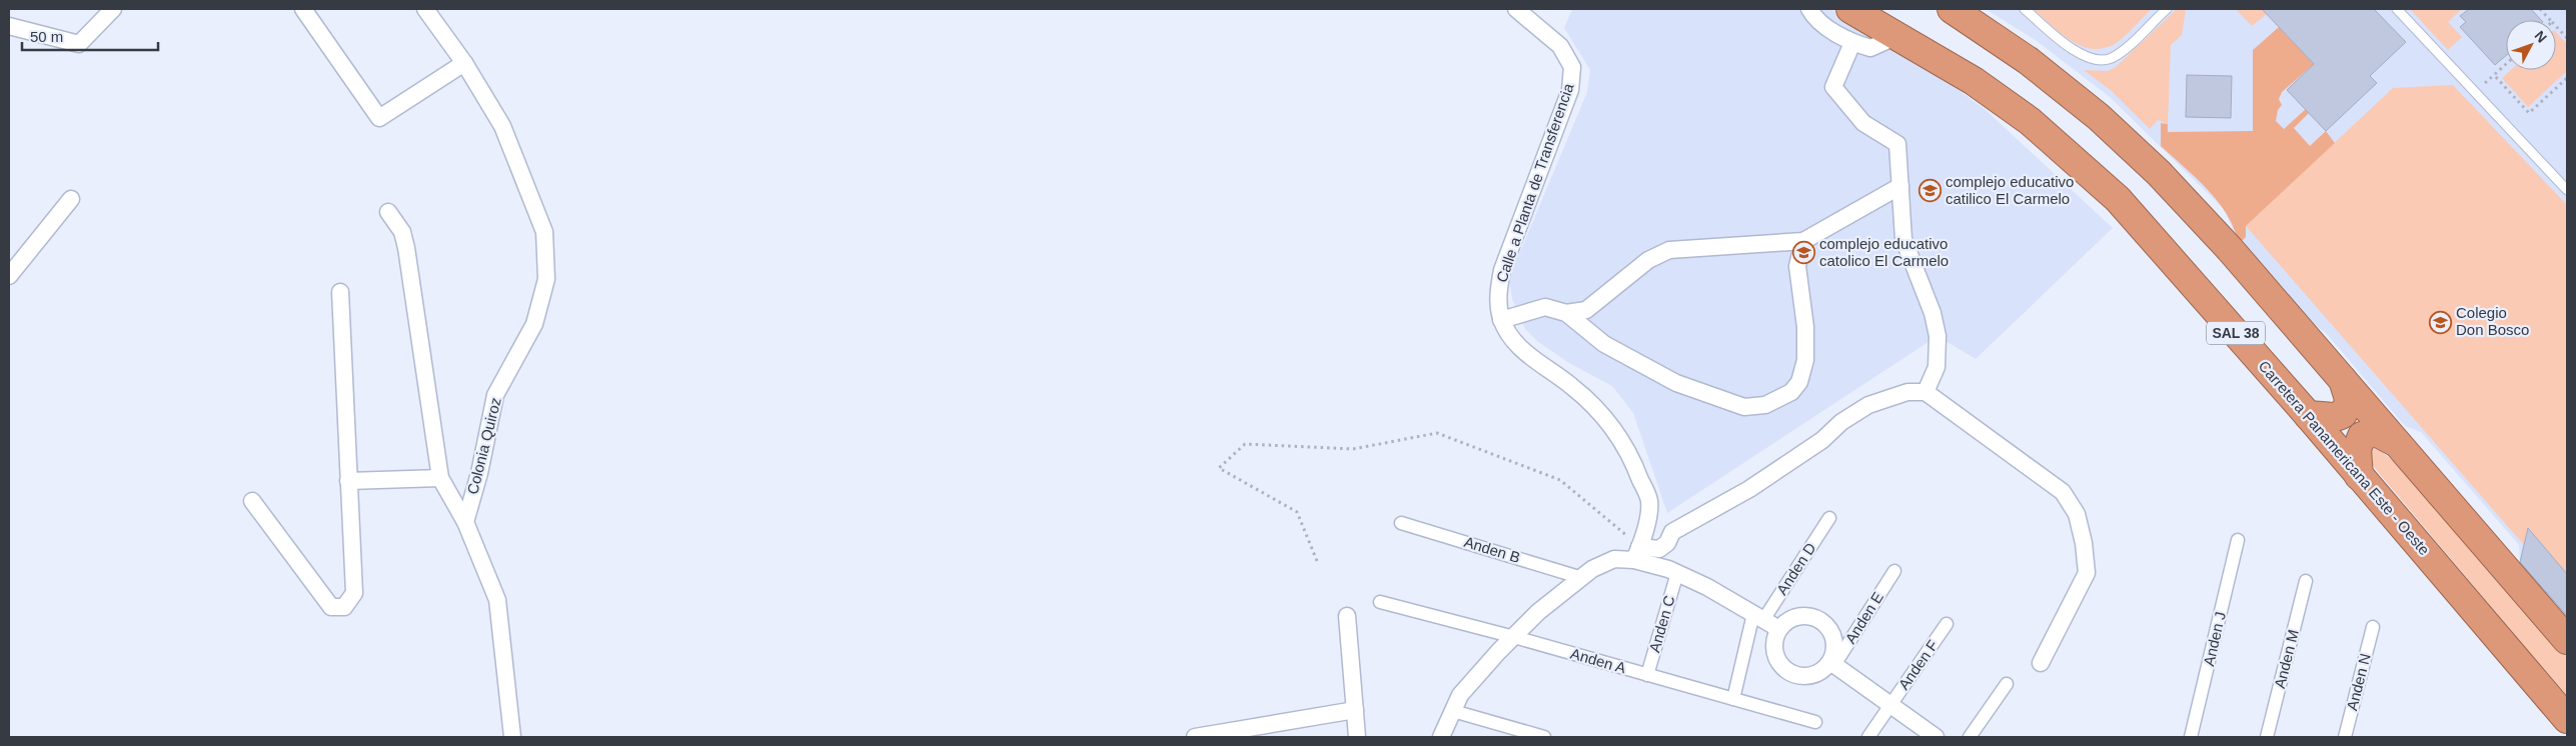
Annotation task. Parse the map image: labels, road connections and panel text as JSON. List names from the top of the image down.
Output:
{
  "streets": {
    "highway": ["SAL 38", "Carretera Panamericana Este - Oeste"],
    "street": [
      "Calle a Planta de Transferencia",
      "Colonia Quiroz",
      "Anden B",
      "Anden D",
      "Anden E",
      "Anden C",
      "Anden J",
      "Anden M",
      "Anden A",
      "Anden F",
      "Anden N"
    ]
  },
  "crossings": [
    ["Anden D", "Anden A"],
    ["Anden C", "Anden A"]
  ],
  "places": {
    "school or university": ["complejo educativo catilico El Carmelo", "complejo educativo catolico El Carmelo", "Colegio Don Bosco"]
  },
  "scale_bar": "50 m",
  "north": "top right"
}
